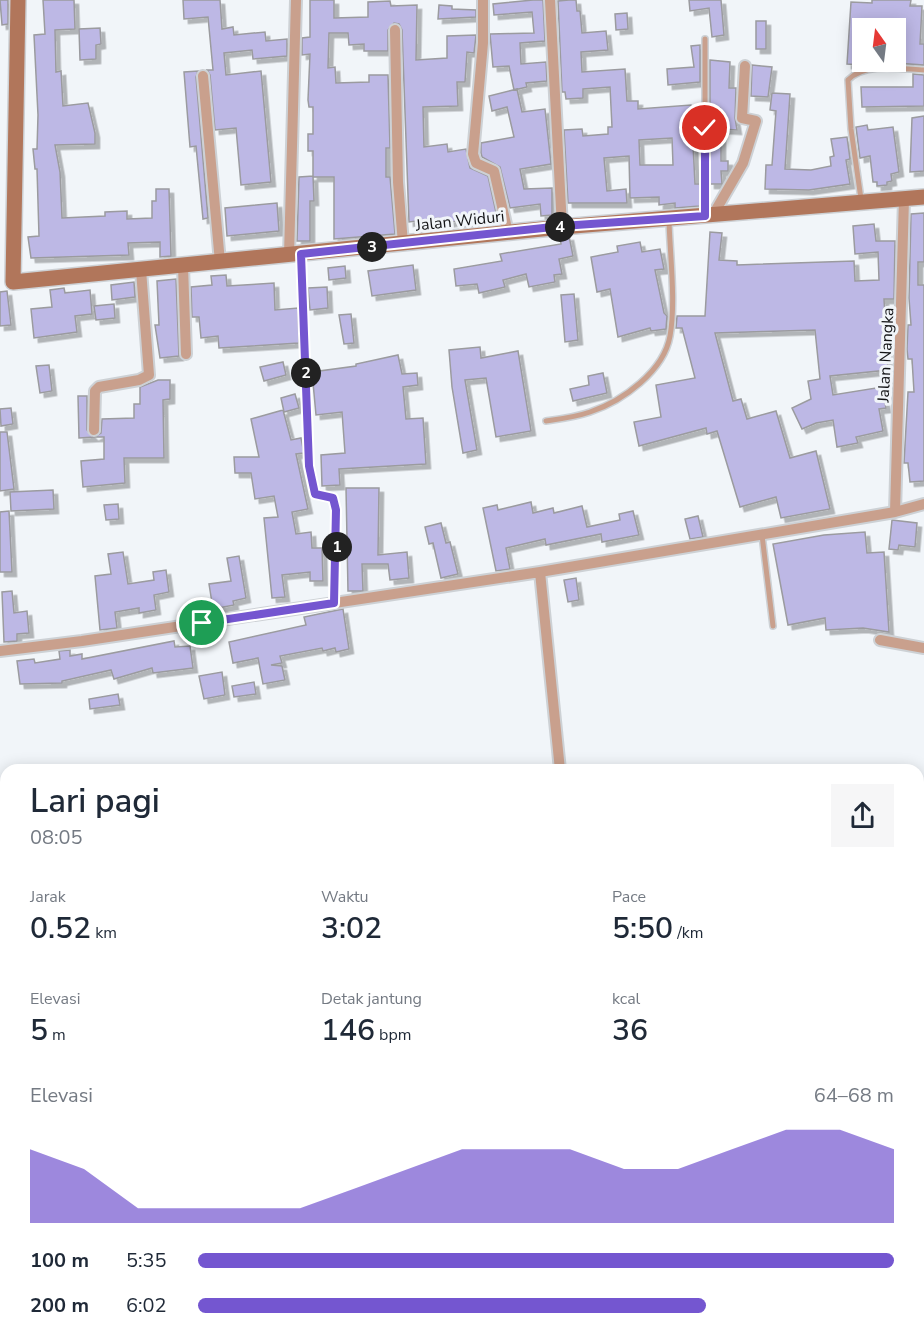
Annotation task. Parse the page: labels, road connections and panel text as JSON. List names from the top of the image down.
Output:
{
  "streets": {
    "main road": ["Jalan Widuri"],
    "street": ["Jalan Nangka"]
  },
  "crossings": [
    ["Jalan Widuri", "Jalan Nangka"]
  ],
  "north": "top",
  "page": {
    "pins": [
      "4",
      "3",
      "2",
      "1"
    ],
    "heading": ["Lari pagi", "08:05"],
    "stats": [
      ["Jarak", "0.52 km"],
      ["Waktu", "3:02"],
      ["Pace", "5:50 /km"],
      ["Elevasi", "5 m"],
      ["Detak jantung", "146 bpm"],
      ["kcal", "36"]
    ],
    "chart": ["Elevasi", "64–68 m"],
    "list": [
      {
        "name": "100 m",
        "note": "5:35"
      },
      {
        "name": "200 m",
        "note": "6:02"
      }
    ]
  }
}
